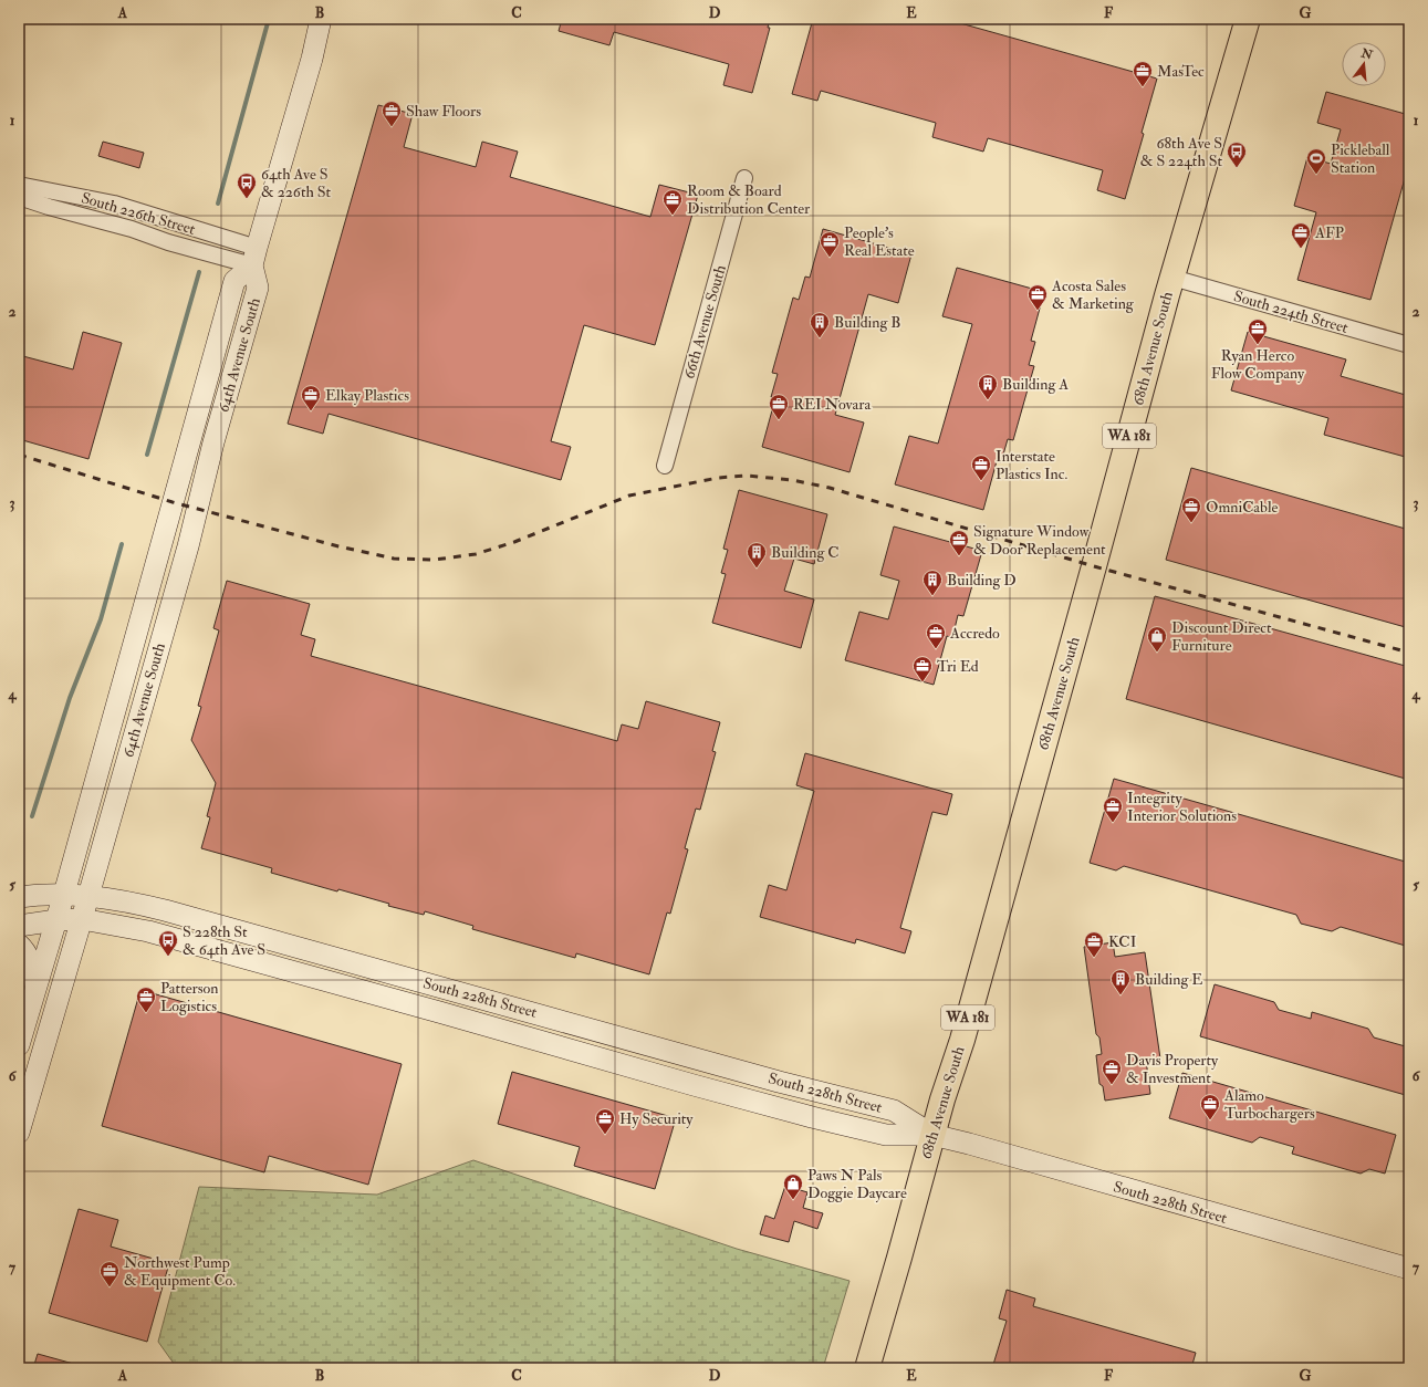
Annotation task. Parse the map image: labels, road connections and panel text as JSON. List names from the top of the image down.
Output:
{
  "streets": {
    "main road": [
      "68th Avenue South",
      "64th Avenue South",
      "WA 181",
      "South 228th Street"
    ],
    "street": ["South 226th Street", "South 224th Street", "66th Avenue South"]
  },
  "crossings": [
    ["South 226th Street", "64th Avenue South"],
    ["South 224th Street", "68th Avenue South"],
    ["68th Avenue South", "South 228th Street"],
    ["64th Avenue South", "South 228th Street"]
  ],
  "places": {
    "office": [
      "MasTec",
      "Shaw Floors",
      "Room & Board Distribution Center",
      "AFP",
      "People's Real Estate",
      "Acosta Sales & Marketing",
      "Ryan Herco Flow Company",
      "Elkay Plastics",
      "REI Novara",
      "Interstate Plastics Inc.",
      "OmniCable",
      "Signature Window & Door Replacement",
      "Accredo",
      "Tri Ed",
      "Integrity Interior Solutions",
      "KCI",
      "Patterson Logistics",
      "Davis Property & Investment",
      "Alamo Turbochargers",
      "Hy Security",
      "Northwest Pump & Equipment Co."
    ],
    "bus stop": ["68th Ave S & S 224th St", "64th Ave S & 226th St", "S 228th St & 64th Ave S"],
    "sports": ["Pickleball Station"],
    "building": [
      "Building B",
      "Building A",
      "Building C",
      "Building D",
      "Building E"
    ],
    "shop": ["Discount Direct Furniture", "Paws N Pals Doggie Daycare"]
  },
  "north": "top",
  "grid": {
    "columns": [
      "A",
      "B",
      "C",
      "D",
      "E",
      "F",
      "G"
    ],
    "rows": [
      "1",
      "2",
      "3",
      "4",
      "5",
      "6",
      "7"
    ]
  }
}
